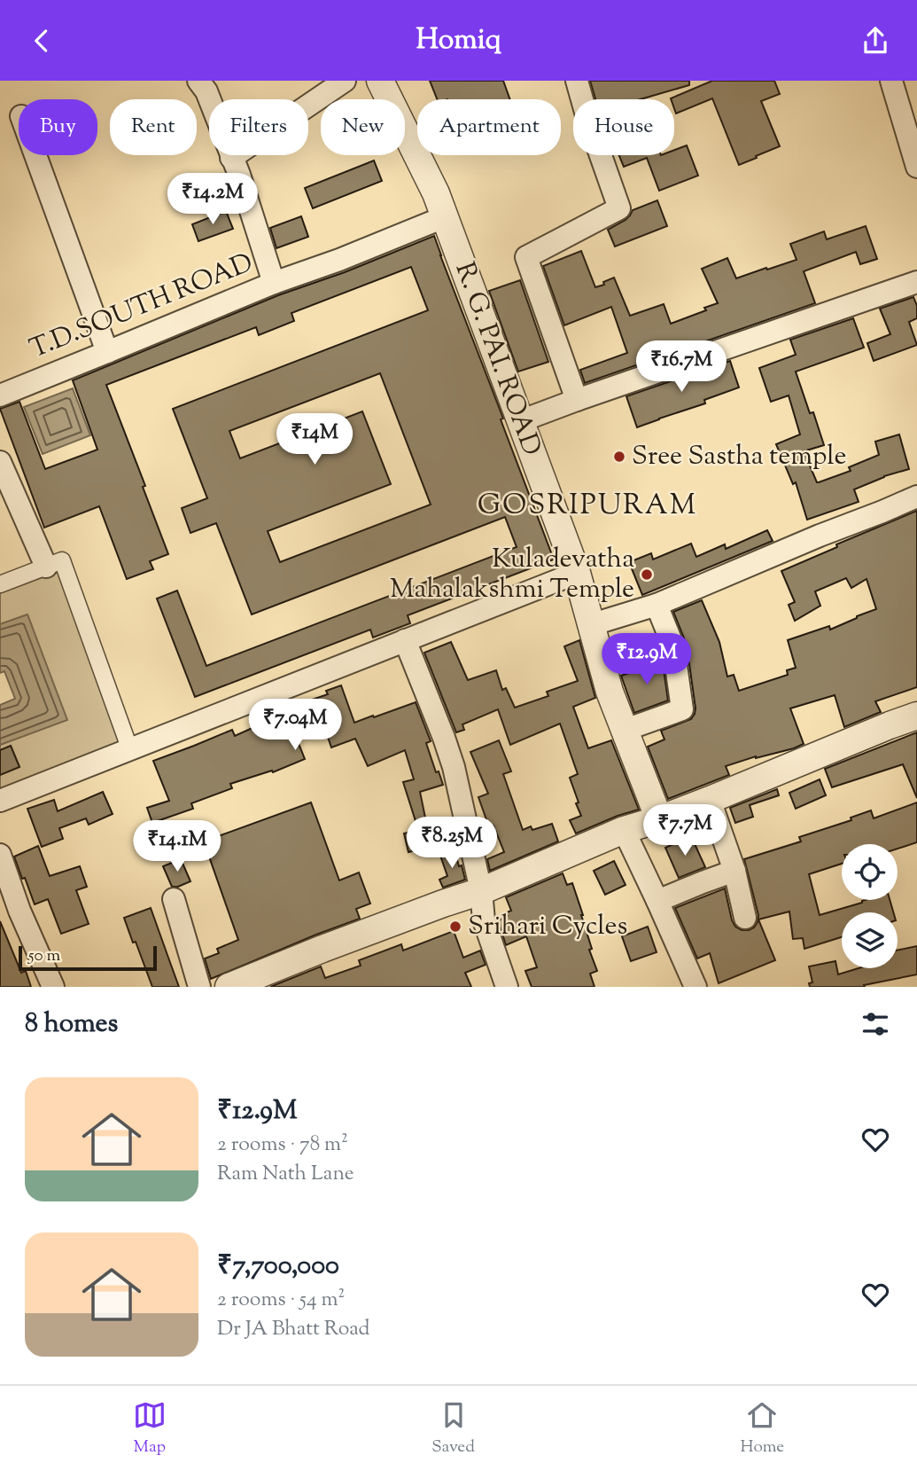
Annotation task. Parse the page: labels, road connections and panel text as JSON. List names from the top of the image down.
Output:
{
  "streets": {
    "street": ["T.D.SOUTH ROAD", "R. G. PAI. ROAD"]
  },
  "crossings": [
    ["T.D.SOUTH ROAD", "R. G. PAI. ROAD"]
  ],
  "districts": ["GOSRIPURAM"],
  "places": ["Sree Sastha temple", "Kuladevatha Mahalakshmi Temple", "Srihari Cycles"],
  "scale_bar": "50 m",
  "page": {
    "header": "Homiq",
    "chip": [
      "Buy",
      "Rent",
      "Filters",
      "New",
      "Apartment",
      "House"
    ],
    "price": [
      "₹14.2M",
      "₹16.7M",
      "₹14M",
      "₹12.9M",
      "₹7.04M",
      "₹7.7M",
      "₹8.25M",
      "₹14.1M"
    ],
    "scale": "50 m",
    "heading": "8 homes",
    "list": [
      {
        "name": "₹12.9M",
        "note": "2 rooms · 78 m² · Ram Nath Lane"
      },
      {
        "name": "₹7,700,000",
        "note": "2 rooms · 54 m² · Dr JA Bhatt Road"
      }
    ],
    "tabs": ["Map", "Saved", "Home"]
  }
}
